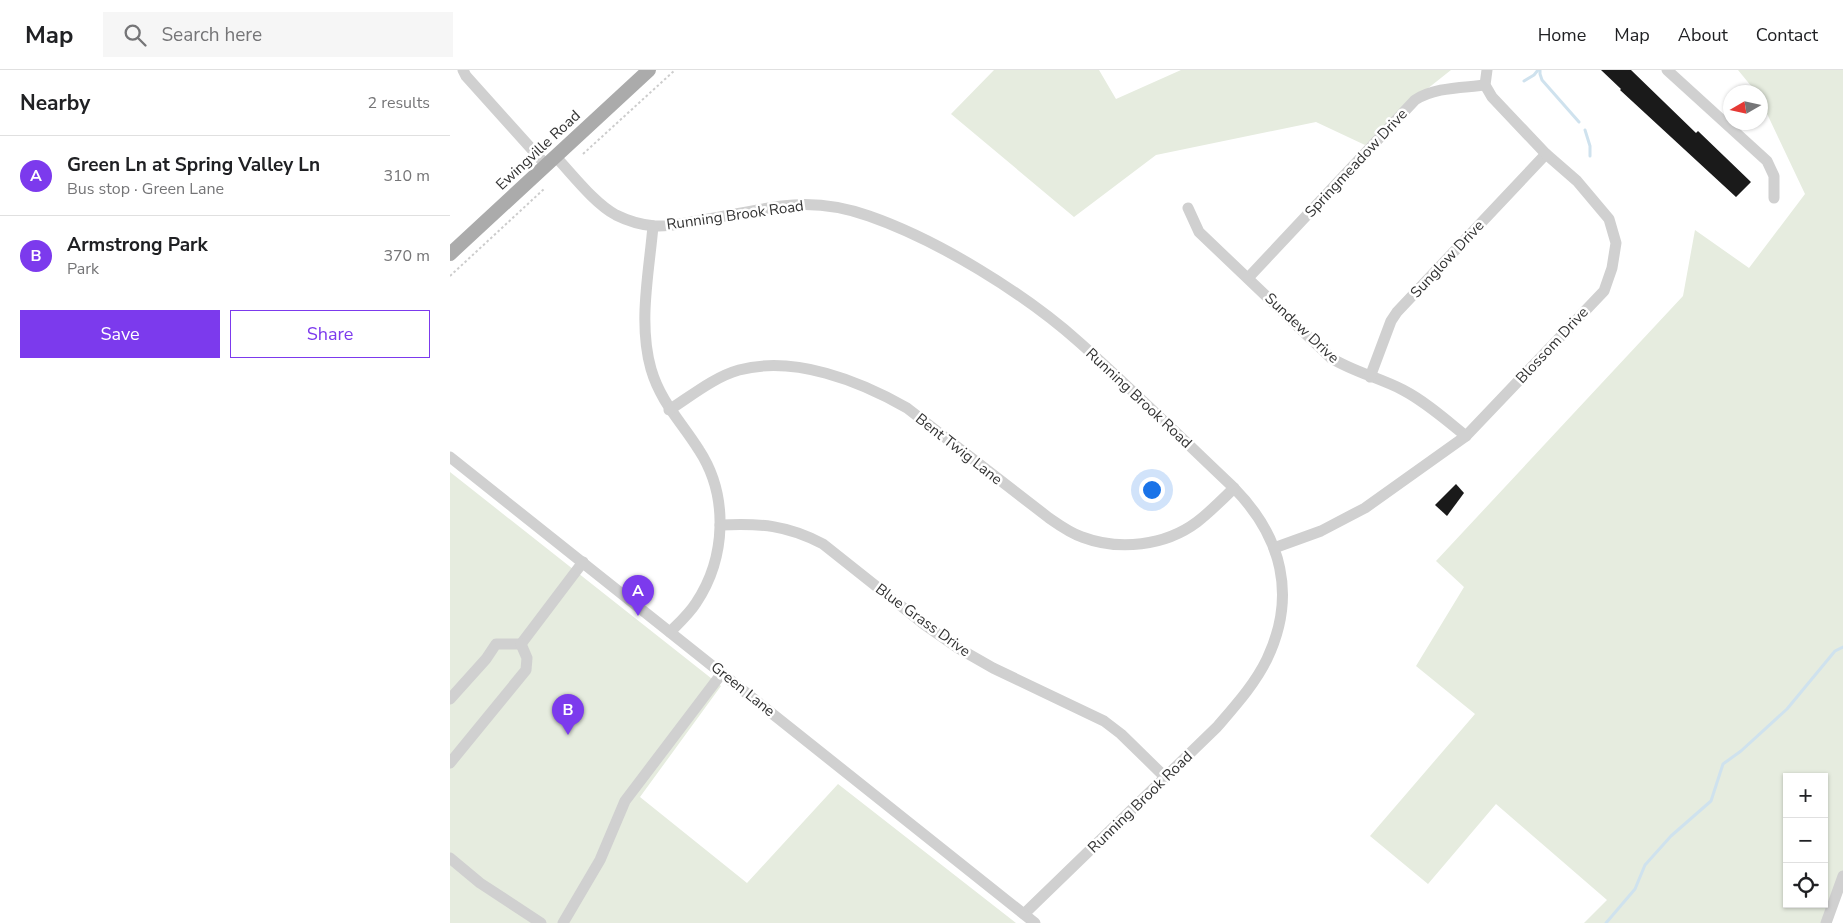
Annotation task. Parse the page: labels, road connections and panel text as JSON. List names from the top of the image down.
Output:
{
  "streets": {
    "main road": ["Ewingville Road"],
    "street": [
      "Springmeadow Drive",
      "Running Brook Road",
      "Sunglow Drive",
      "Sundew Drive",
      "Blossom Drive",
      "Bent Twig Lane",
      "Blue Grass Drive",
      "Green Lane"
    ]
  },
  "crossings": [
    ["Ewingville Road", "Running Brook Road"],
    ["Springmeadow Drive", "Sundew Drive"],
    ["Springmeadow Drive", "Blossom Drive"],
    ["Running Brook Road", "Blossom Drive"],
    ["Running Brook Road", "Bent Twig Lane"],
    ["Running Brook Road", "Blue Grass Drive"],
    ["Running Brook Road", "Green Lane"],
    ["Sunglow Drive", "Sundew Drive"],
    ["Sunglow Drive", "Blossom Drive"],
    ["Sundew Drive", "Blossom Drive"]
  ],
  "north": "left",
  "page": {
    "header": "Map",
    "search": "Search here",
    "nav": [
      "Home",
      "Map",
      "About",
      "Contact"
    ],
    "heading": ["Nearby", "2 results"],
    "list": [
      {
        "mark": "A",
        "name": "Green Ln at Spring Valley Ln",
        "note": "Bus stop · Green Lane",
        "value": "310 m"
      },
      {
        "mark": "B",
        "name": "Armstrong Park",
        "note": "Park",
        "value": "370 m"
      }
    ],
    "buttons": ["Save", "Share"],
    "pins": ["A", "B"],
    "map_buttons": ["+", "−"]
  }
}
